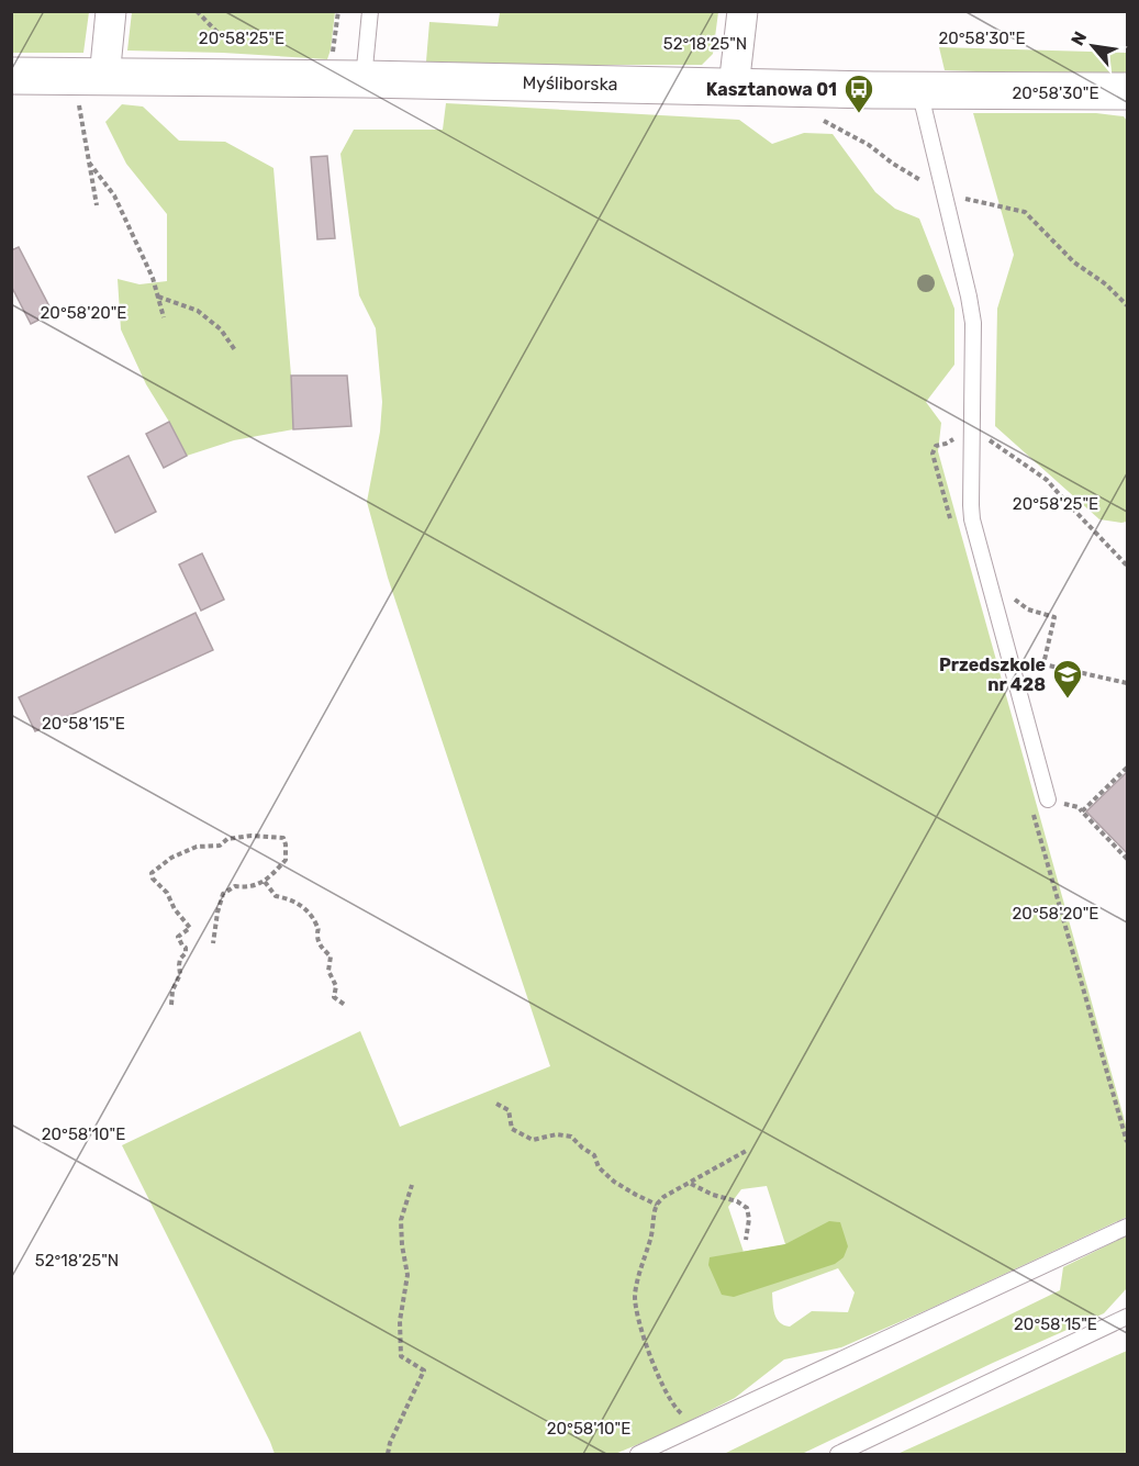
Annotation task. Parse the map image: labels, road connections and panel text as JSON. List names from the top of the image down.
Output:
{
  "streets": {
    "street": ["Myśliborska"]
  },
  "places": {
    "bus stop": ["Kasztanowa 01"],
    "school or university": ["Przedszkole nr 428"]
  },
  "north": "top left",
  "coordinates": [
    "20°58'25\"E",
    "20°58'30\"E",
    "52°18'25\"N",
    "20°58'20\"E",
    "20°58'15\"E",
    "20°58'10\"E"
  ]
}
